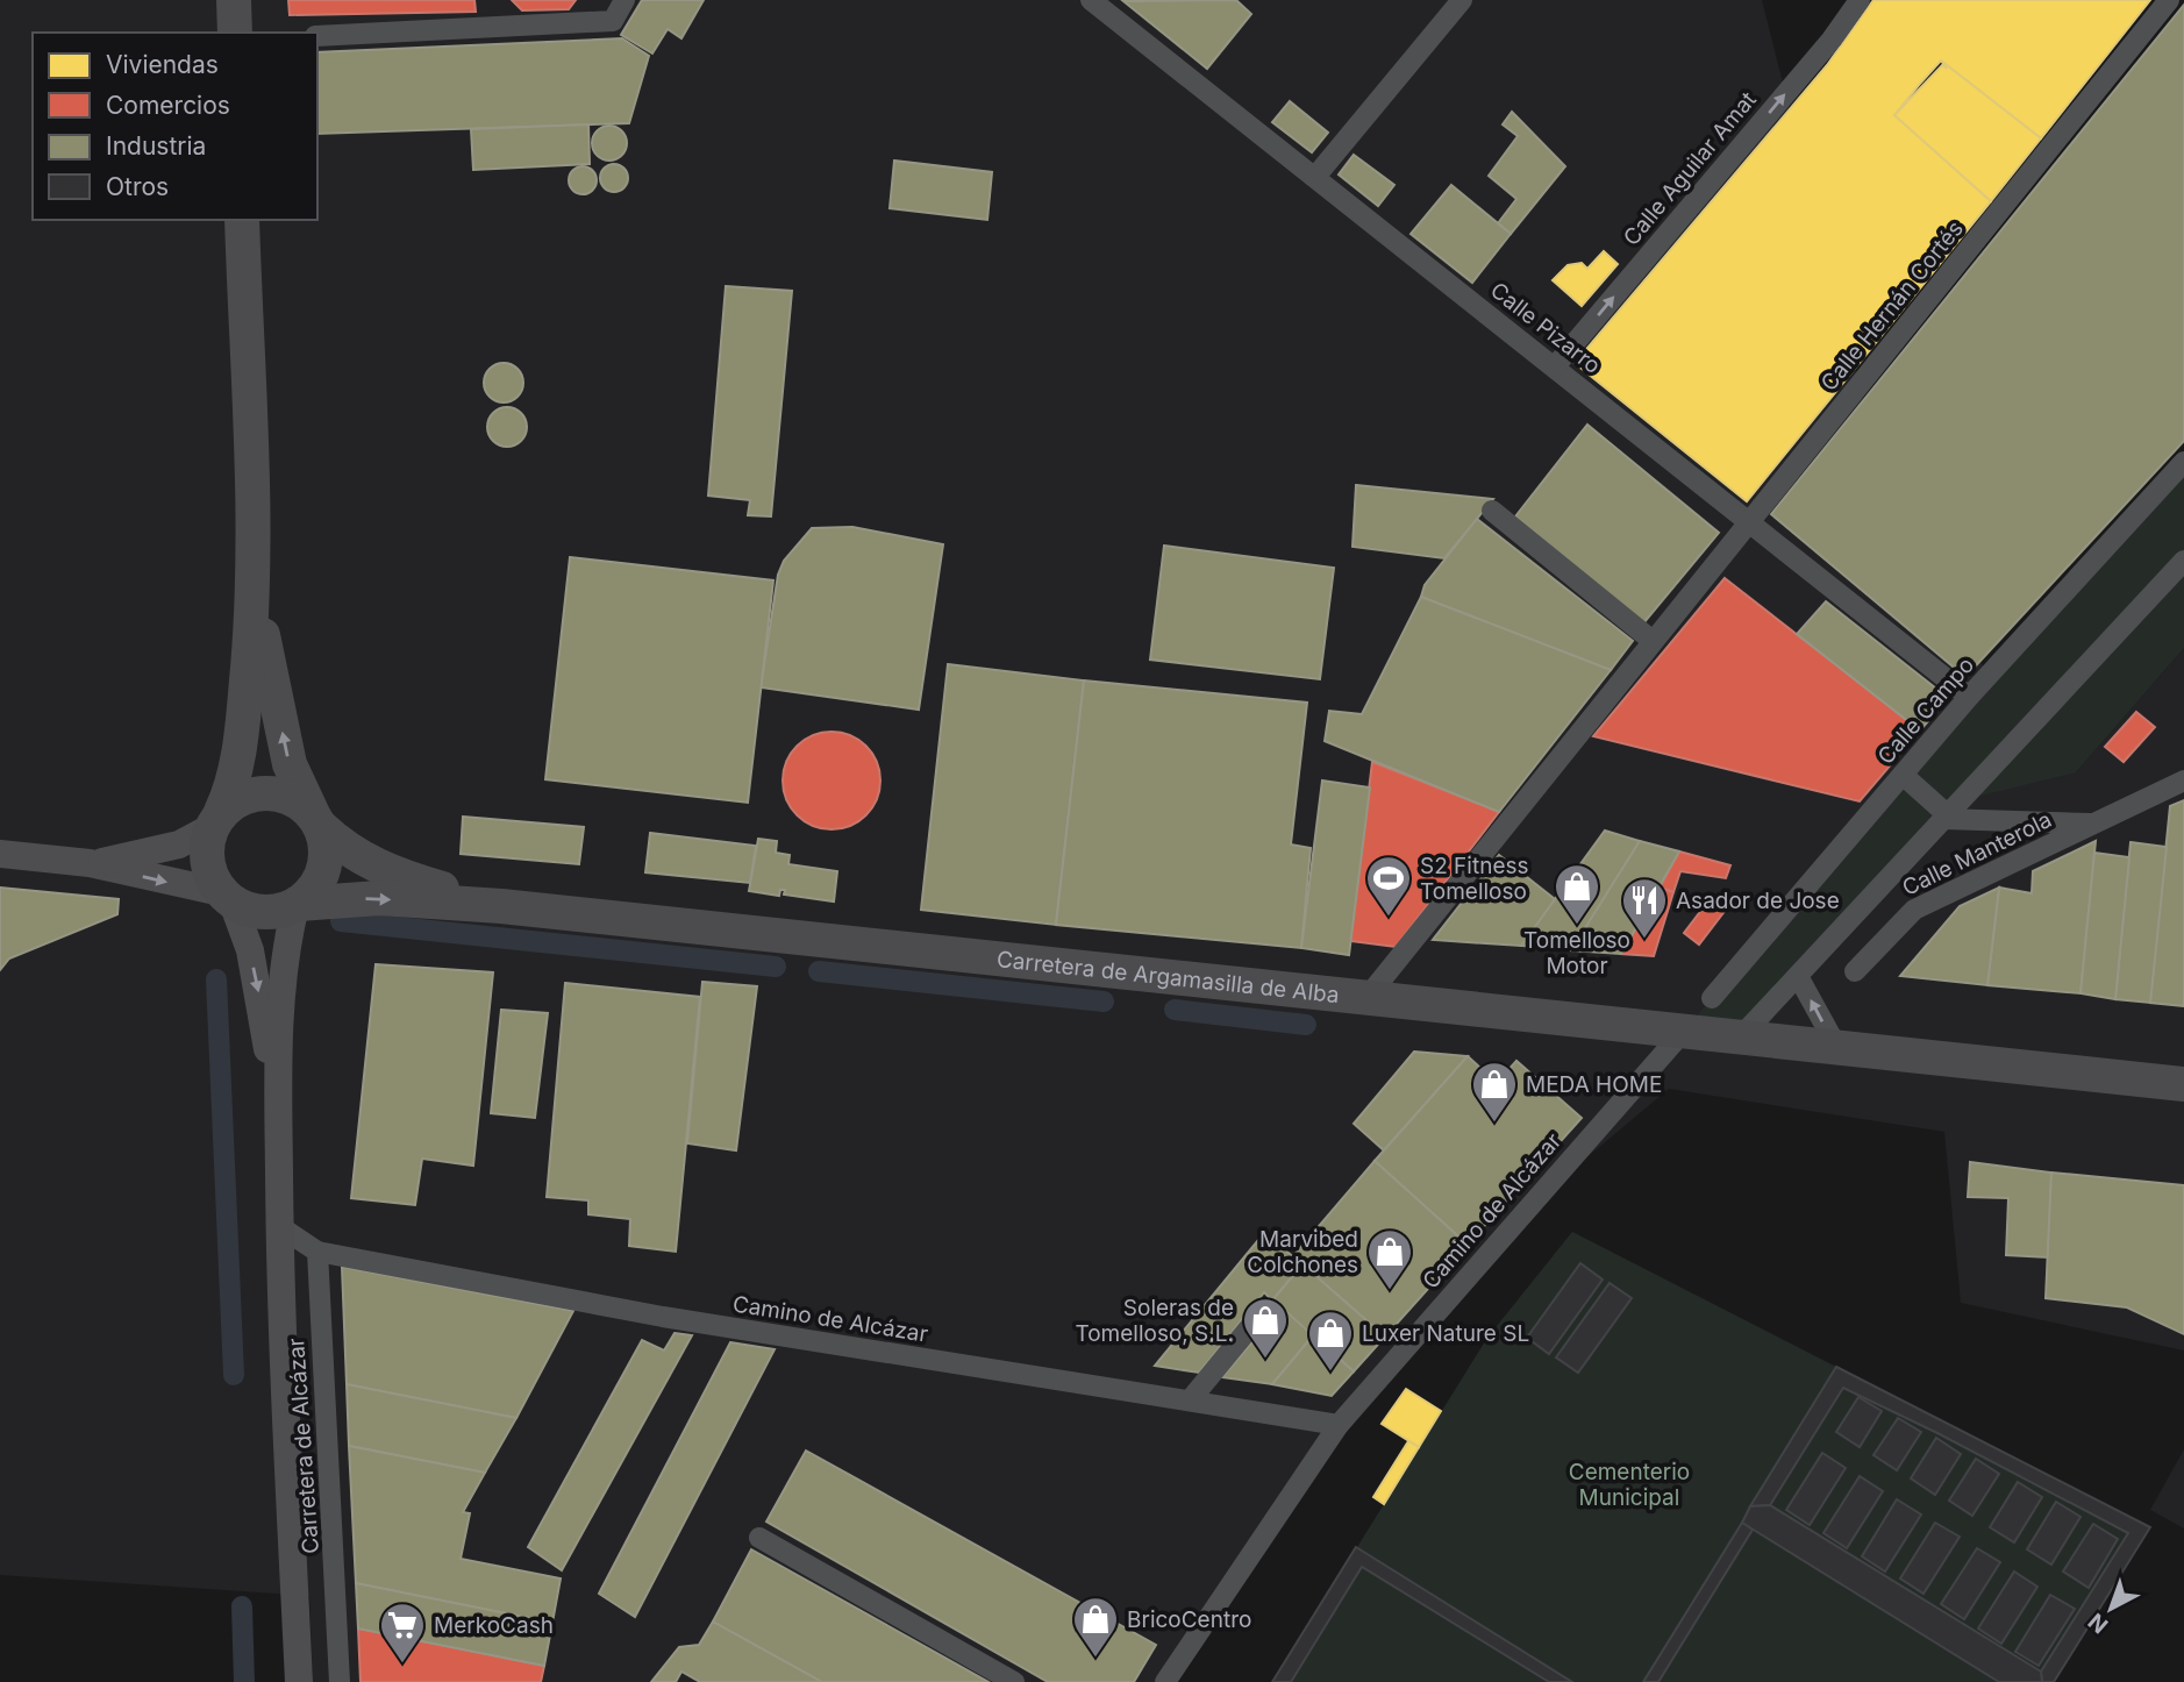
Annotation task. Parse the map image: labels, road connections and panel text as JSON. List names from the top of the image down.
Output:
{
  "streets": {
    "highway": ["Carretera de Argamasilla de Alba"],
    "street": [
      "Calle Aguilar Amat",
      "Calle Hernán Cortés",
      "Calle Pizarro",
      "Calle Campo",
      "Calle Manterola",
      "Camino de Alcázar",
      "Carretera de Alcázar"
    ]
  },
  "crossings": [
    ["Calle Aguilar Amat", "Calle Pizarro"],
    ["Calle Hernán Cortés", "Calle Pizarro"],
    ["Calle Hernán Cortés", "Carretera de Argamasilla de Alba"],
    ["Calle Pizarro", "Calle Campo"],
    ["Carretera de Argamasilla de Alba", "Camino de Alcázar"],
    ["Camino de Alcázar", "Carretera de Alcázar"]
  ],
  "one_way": ["Calle Aguilar Amat"],
  "parks": ["Cementerio Municipal"],
  "places": {
    "sports": ["S2 Fitness Tomelloso"],
    "shop": [
      "Tomelloso Motor",
      "MEDA HOME",
      "Marvibed Colchones",
      "Soleras de Tomelloso, S.L.",
      "Luxer Nature SL",
      "BricoCentro"
    ],
    "restaurant": ["Asador de Jose"],
    "supermarket": ["MerkoCash"]
  },
  "legend": [
    "Viviendas",
    "Comercios",
    "Industria",
    "Otros"
  ],
  "north": "bottom left"
}
